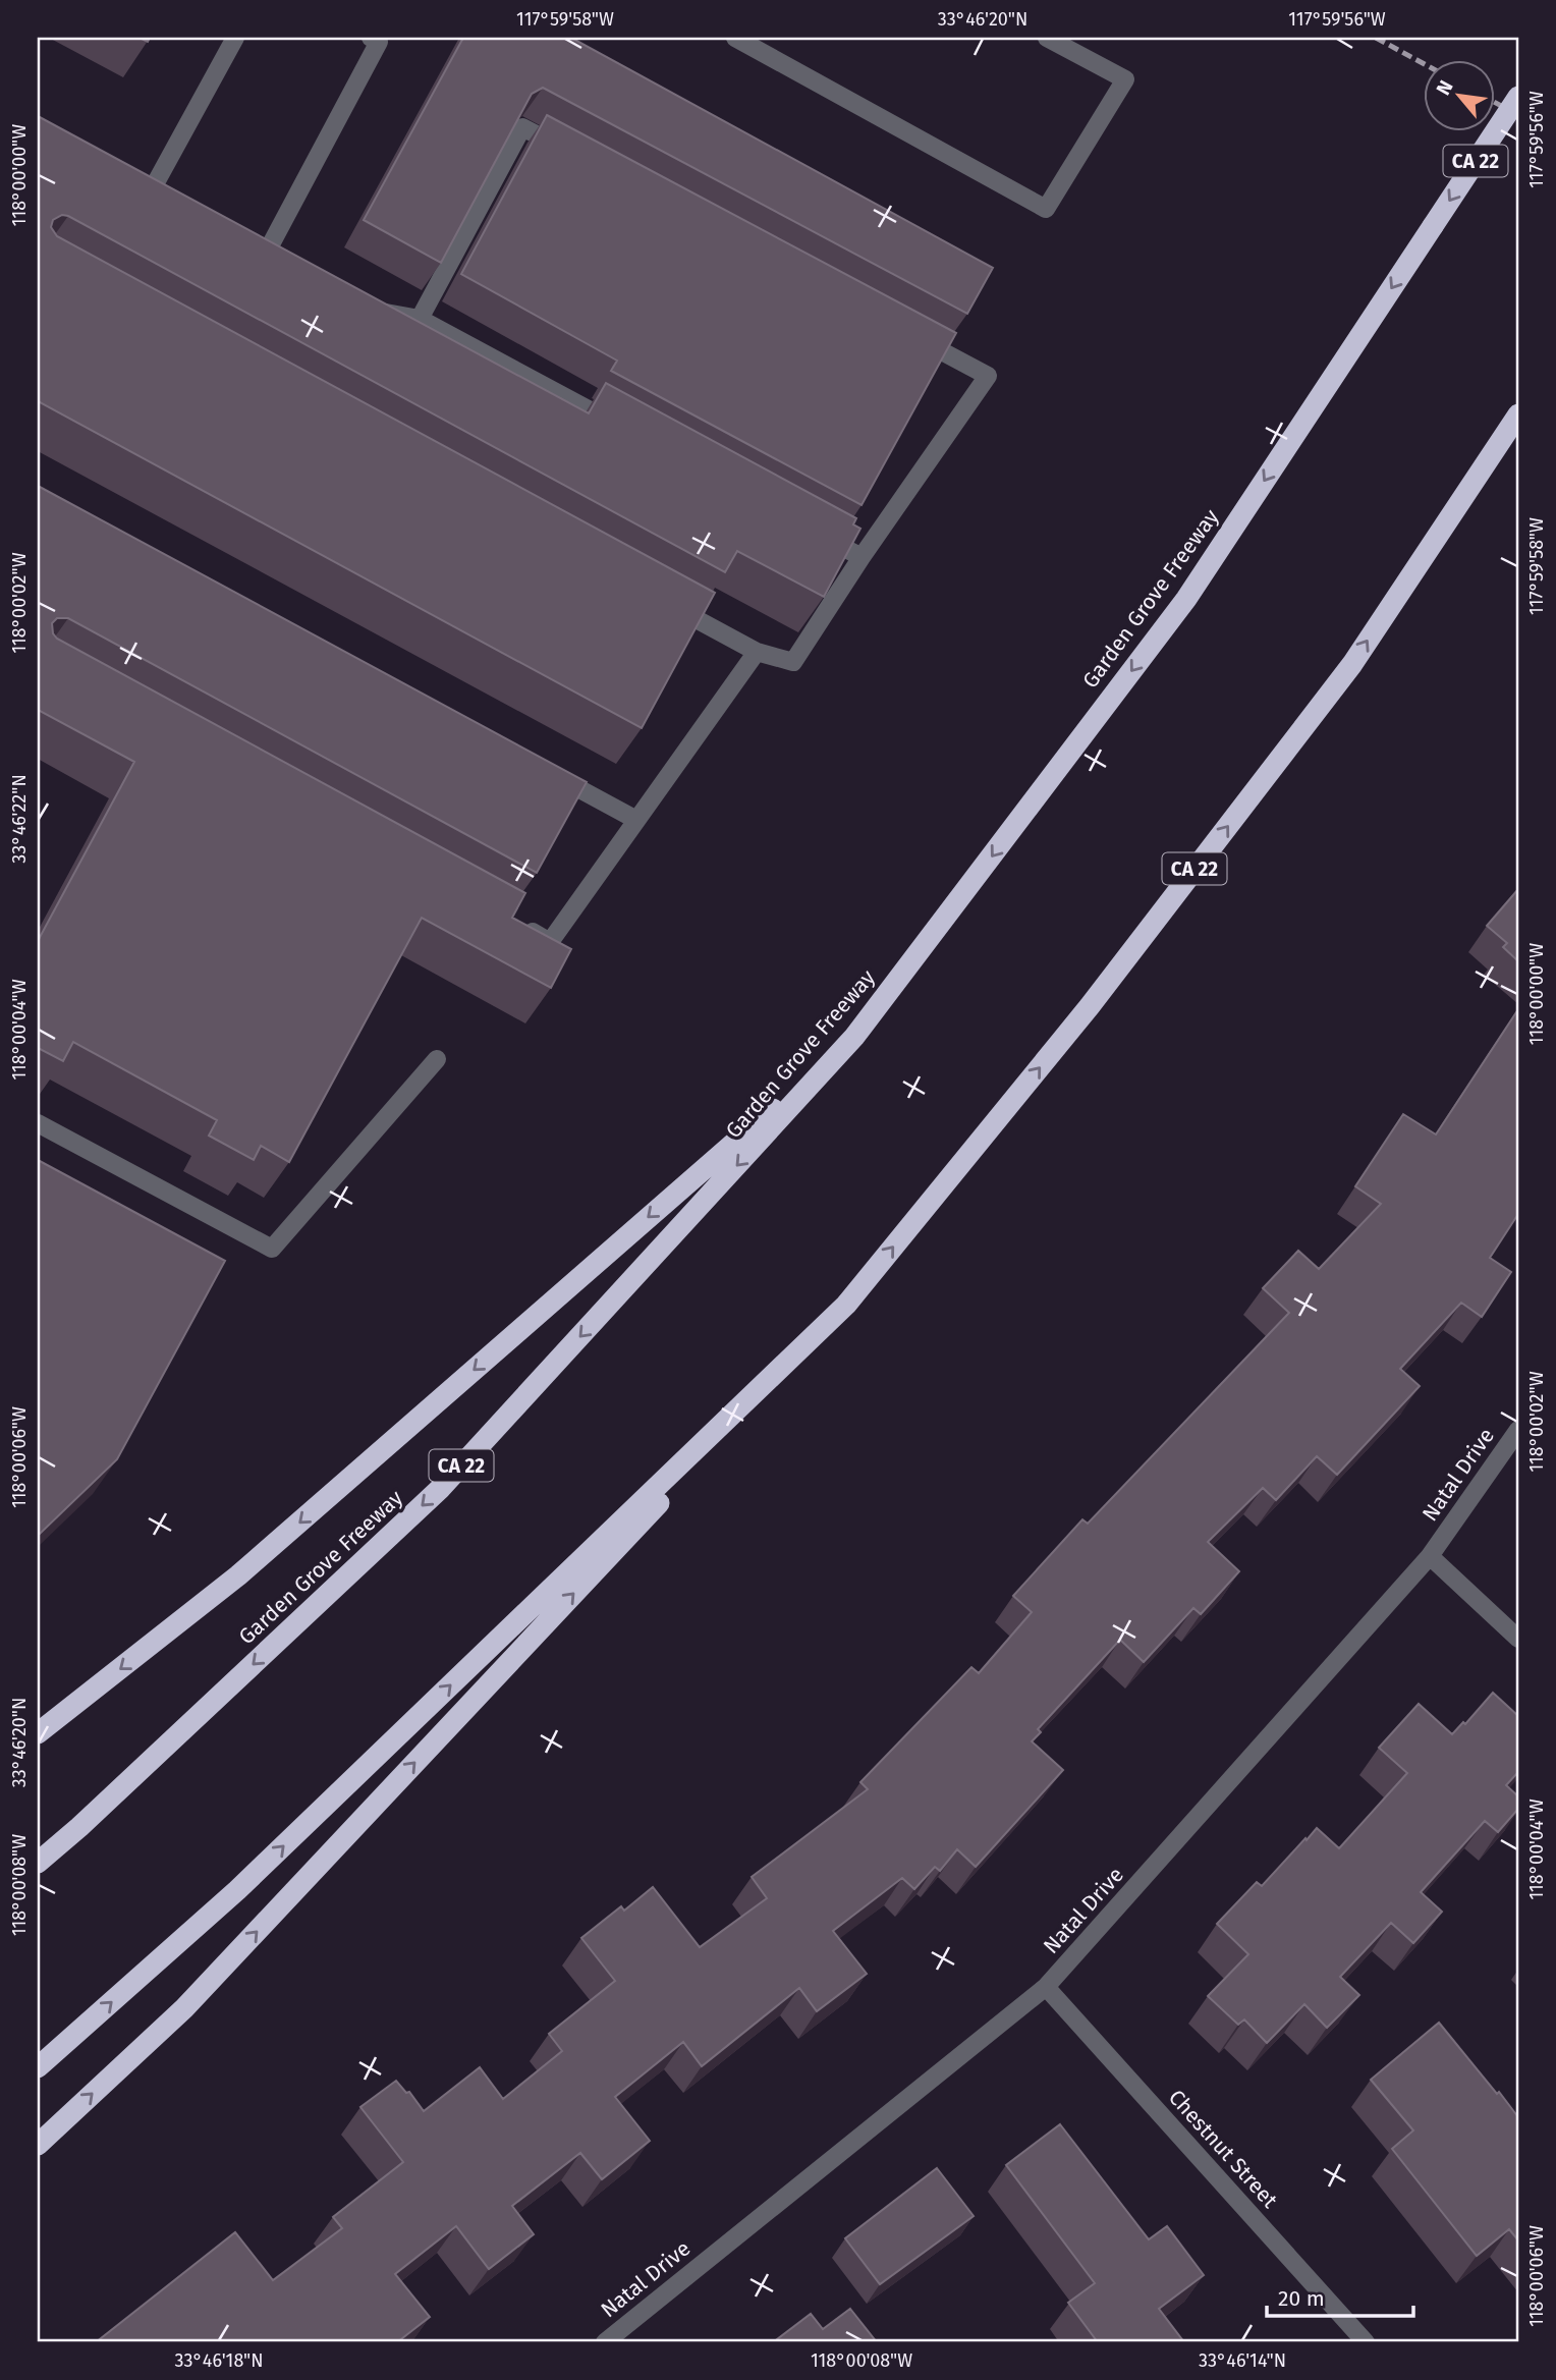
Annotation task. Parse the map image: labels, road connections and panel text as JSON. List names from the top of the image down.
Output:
{
  "streets": {
    "highway": ["CA 22", "Garden Grove Freeway"],
    "street": ["Natal Drive", "Chestnut Street"]
  },
  "crossings": [
    ["Natal Drive", "Chestnut Street"]
  ],
  "scale_bar": "20 m",
  "north": "top left",
  "coordinates": [
    "117°59'58\"W",
    "33°46'20\"N",
    "117°59'56\"W",
    "118°00'00\"W",
    "118°00'02\"W",
    "33°46'22\"N",
    "118°00'04\"W",
    "118°00'06\"W",
    "118°00'08\"W",
    "33°46'18\"N",
    "33°46'14\"N"
  ]
}
